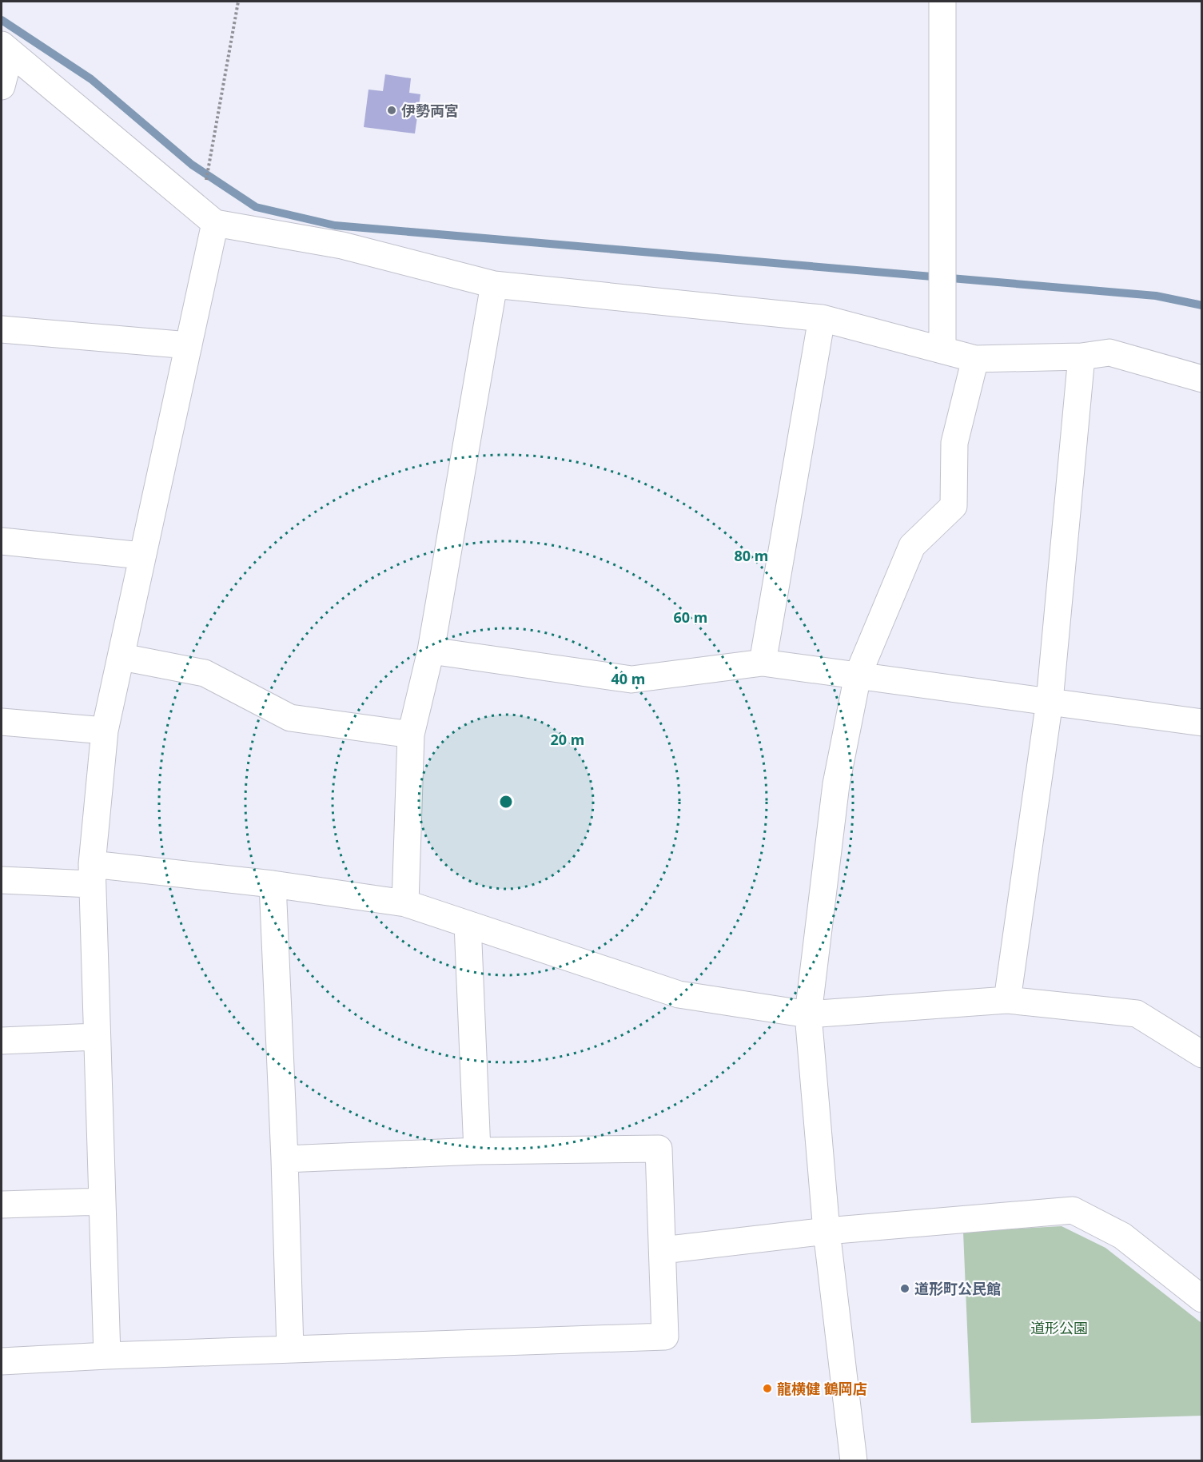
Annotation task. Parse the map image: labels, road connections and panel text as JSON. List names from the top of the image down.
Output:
{
  "parks": ["道形公園"],
  "places": ["伊勢両宮", "道形町公民館", "龍横健 鶴岡店"],
  "rings": [
    "80 m",
    "60 m",
    "40 m",
    "20 m"
  ]
}
